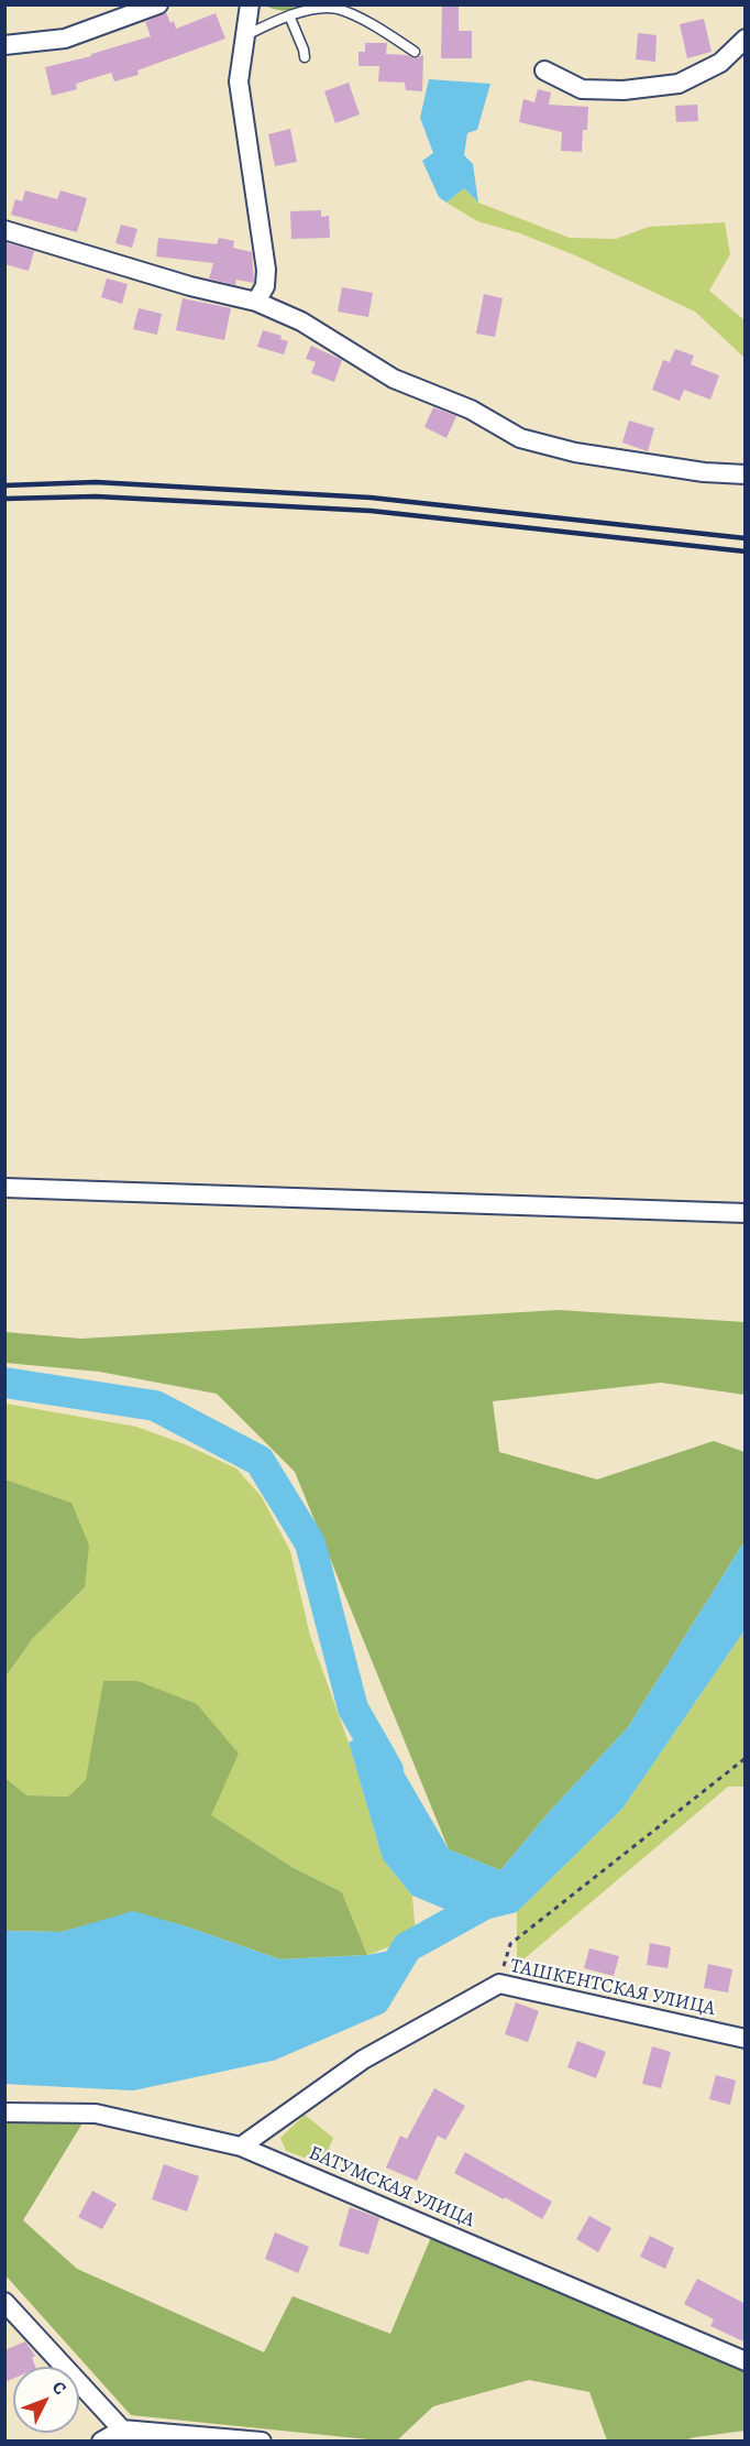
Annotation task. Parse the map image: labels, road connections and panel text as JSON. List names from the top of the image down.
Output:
{
  "streets": {
    "street": ["ТАШКЕНТСКАЯ УЛИЦА", "БАТУМСКАЯ УЛИЦА"]
  },
  "crossings": [
    ["ТАШКЕНТСКАЯ УЛИЦА", "БАТУМСКАЯ УЛИЦА"]
  ],
  "north": "top right"
}
